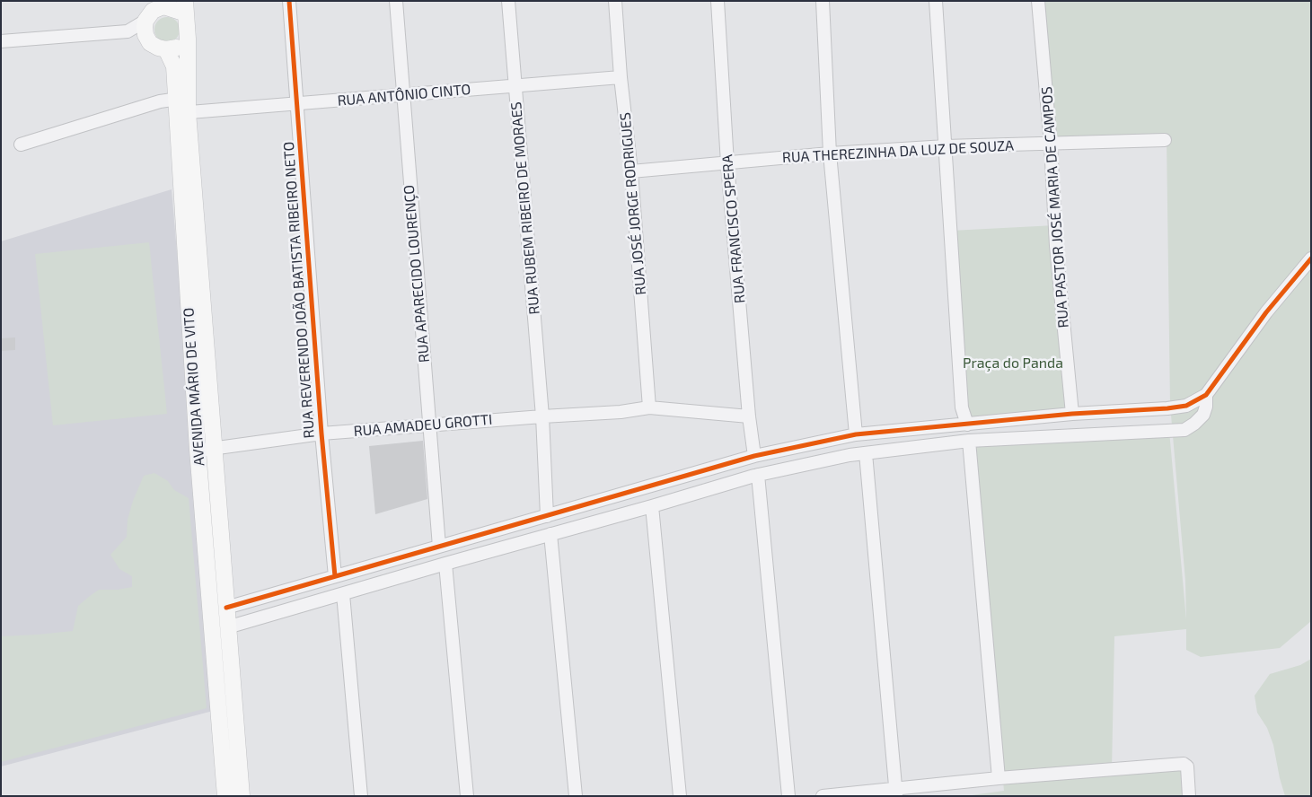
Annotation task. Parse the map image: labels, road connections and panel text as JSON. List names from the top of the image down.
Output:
{
  "streets": {
    "main road": ["AVENIDA MÁRIO DE VITO"],
    "street": [
      "RUA ANTÔNIO CINTO",
      "RUA THEREZINHA DA LUZ DE SOUZA",
      "RUA JOSÉ JORGE RODRIGUES",
      "RUA PASTOR JOSÉ MARIA DE CAMPOS",
      "RUA RUBEM RIBEIRO DE MORAES",
      "RUA FRANCISCO SPERA",
      "RUA APARECIDO LOURENÇO",
      "RUA REVERENDO JOÃO BATISTA RIBEIRO NETO",
      "RUA AMADEU GROTTI"
    ]
  },
  "crossings": [
    ["RUA ANTÔNIO CINTO", "RUA JOSÉ JORGE RODRIGUES"],
    ["RUA ANTÔNIO CINTO", "RUA RUBEM RIBEIRO DE MORAES"],
    ["RUA ANTÔNIO CINTO", "RUA APARECIDO LOURENÇO"],
    ["RUA ANTÔNIO CINTO", "RUA REVERENDO JOÃO BATISTA RIBEIRO NETO"],
    ["RUA ANTÔNIO CINTO", "AVENIDA MÁRIO DE VITO"],
    ["RUA THEREZINHA DA LUZ DE SOUZA", "RUA JOSÉ JORGE RODRIGUES"],
    ["RUA THEREZINHA DA LUZ DE SOUZA", "RUA PASTOR JOSÉ MARIA DE CAMPOS"],
    ["RUA THEREZINHA DA LUZ DE SOUZA", "RUA FRANCISCO SPERA"],
    ["RUA JOSÉ JORGE RODRIGUES", "RUA AMADEU GROTTI"],
    ["RUA RUBEM RIBEIRO DE MORAES", "RUA AMADEU GROTTI"],
    ["RUA FRANCISCO SPERA", "RUA AMADEU GROTTI"],
    ["RUA APARECIDO LOURENÇO", "RUA AMADEU GROTTI"],
    ["RUA REVERENDO JOÃO BATISTA RIBEIRO NETO", "RUA AMADEU GROTTI"],
    ["AVENIDA MÁRIO DE VITO", "RUA AMADEU GROTTI"]
  ],
  "parks": ["Praça do Panda"]
}
